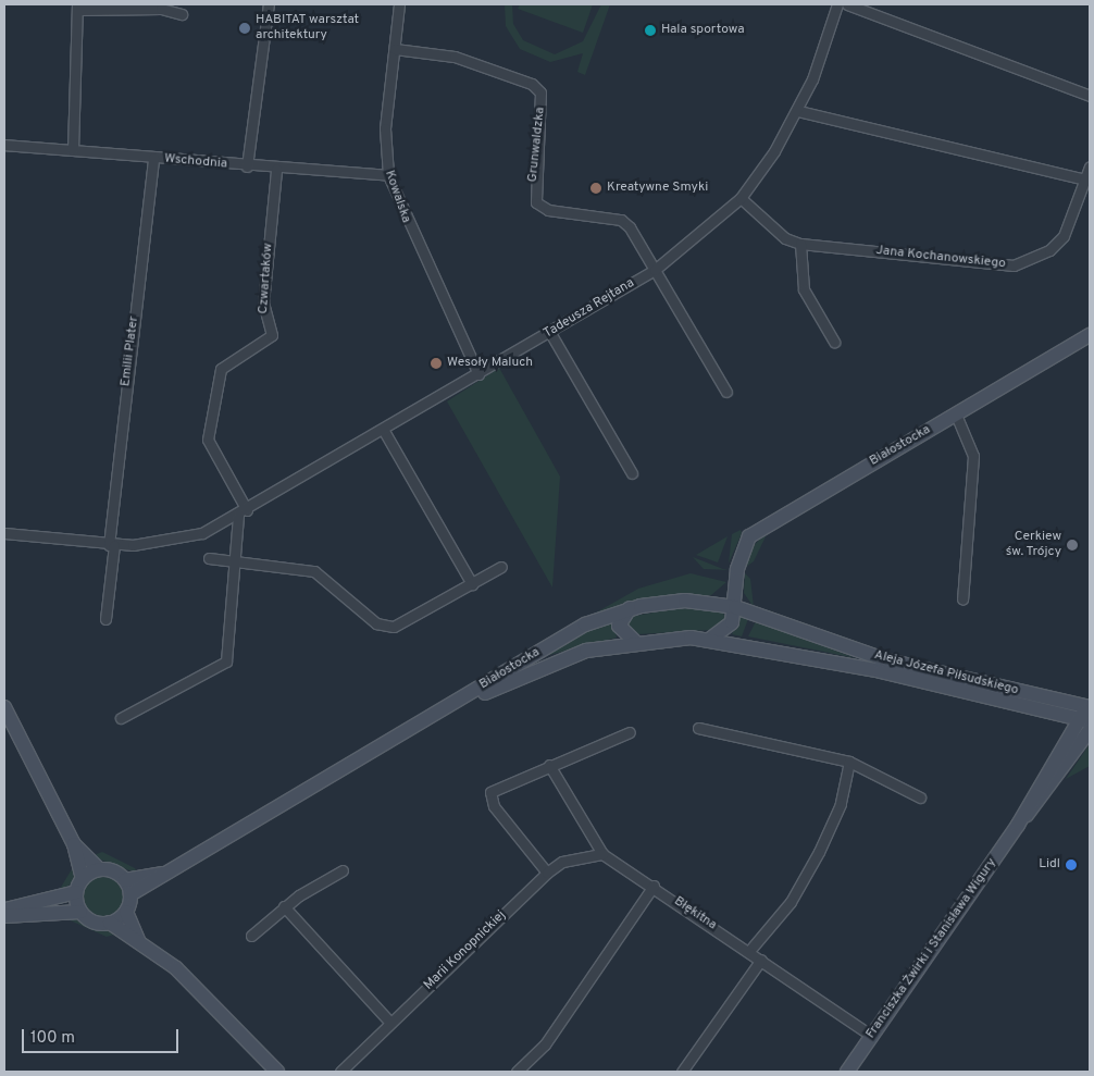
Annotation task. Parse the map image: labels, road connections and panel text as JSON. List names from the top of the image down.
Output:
{
  "streets": {
    "main road": ["Białostocka", "Aleja Józefa Piłsudskiego", "Franciszka Żwirki i Stanisława Wigury"],
    "street": [
      "Grunwaldzka",
      "Wschodnia",
      "Kowalska",
      "Jana Kochanowskiego",
      "Czwartaków",
      "Tadeusza Rejtana",
      "Emilii Plater",
      "Błękitna",
      "Marii Konopnickiej"
    ]
  },
  "crossings": [
    ["Grunwaldzka", "Kowalska"],
    ["Grunwaldzka", "Tadeusza Rejtana"],
    ["Wschodnia", "Kowalska"],
    ["Wschodnia", "Czwartaków"],
    ["Wschodnia", "Emilii Plater"],
    ["Kowalska", "Tadeusza Rejtana"],
    ["Jana Kochanowskiego", "Tadeusza Rejtana"],
    ["Czwartaków", "Tadeusza Rejtana"],
    ["Tadeusza Rejtana", "Emilii Plater"],
    ["Białostocka", "Aleja Józefa Piłsudskiego"],
    ["Aleja Józefa Piłsudskiego", "Franciszka Żwirki i Stanisława Wigury"],
    ["Błękitna", "Franciszka Żwirki i Stanisława Wigury"],
    ["Błękitna", "Marii Konopnickiej"]
  ],
  "places": [
    "HABITAT warsztat architektury",
    "Hala sportowa",
    "Kreatywne Smyki",
    "Wesoły Maluch",
    "Cerkiew św. Trójcy",
    "Lidl"
  ],
  "scale_bar": "100 m"
}
